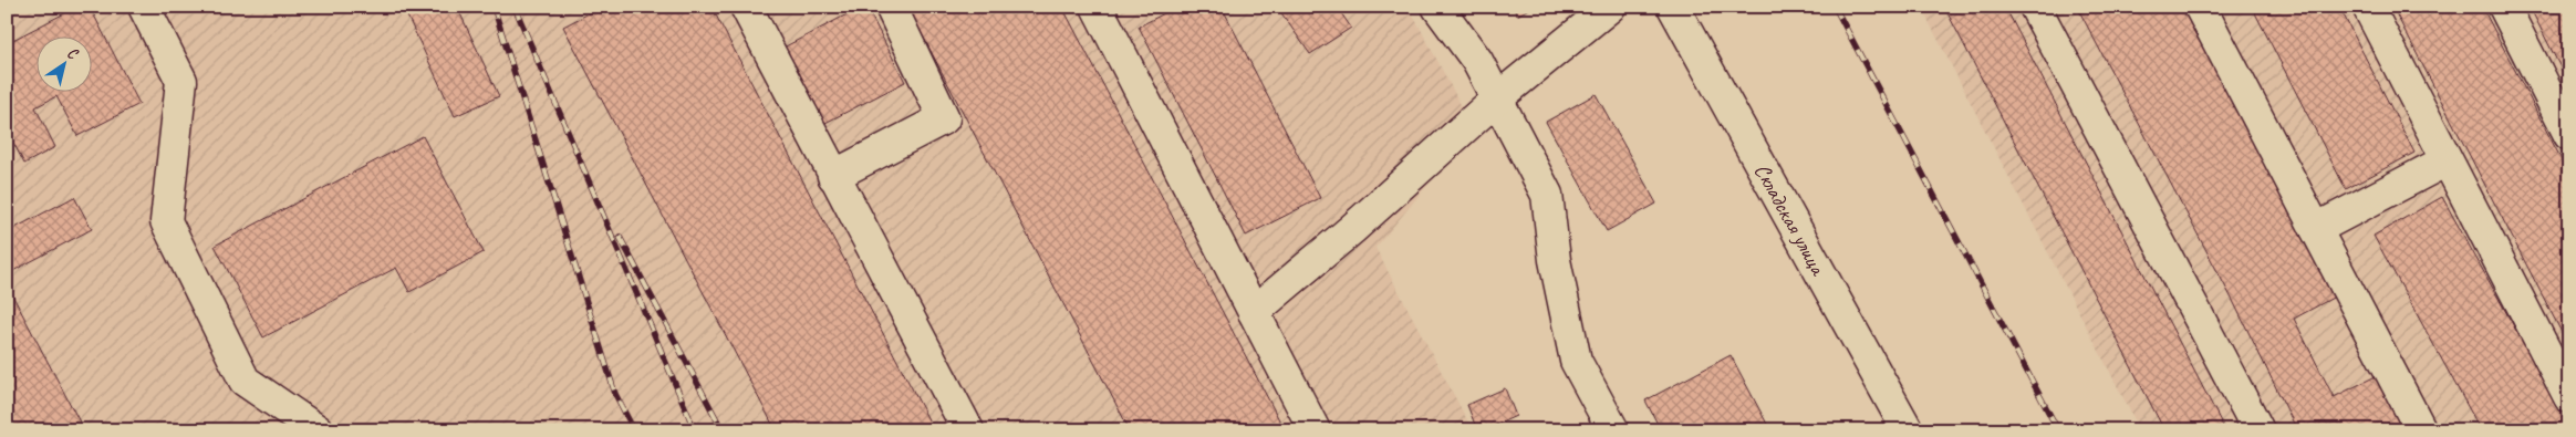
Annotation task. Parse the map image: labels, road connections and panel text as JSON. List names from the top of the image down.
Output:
{
  "streets": {
    "street": ["Складская улица"]
  },
  "north": "top right"
}
